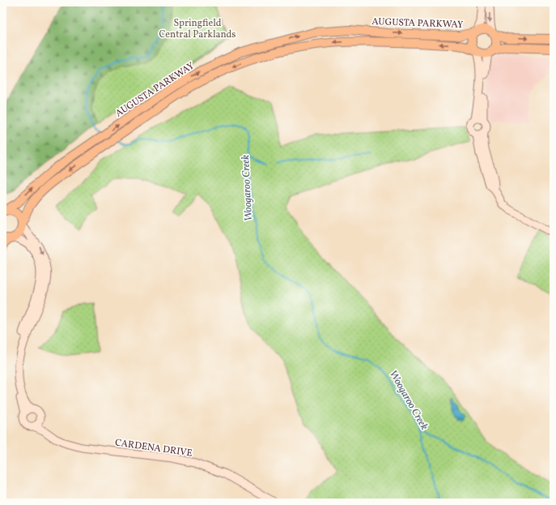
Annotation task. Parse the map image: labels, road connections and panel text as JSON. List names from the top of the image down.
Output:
{
  "streets": {
    "main road": ["AUGUSTA PARKWAY"],
    "street": ["CARDENA DRIVE"]
  },
  "water": ["Woogaroo Creek"],
  "parks": ["Springfield Central Parklands"]
}
